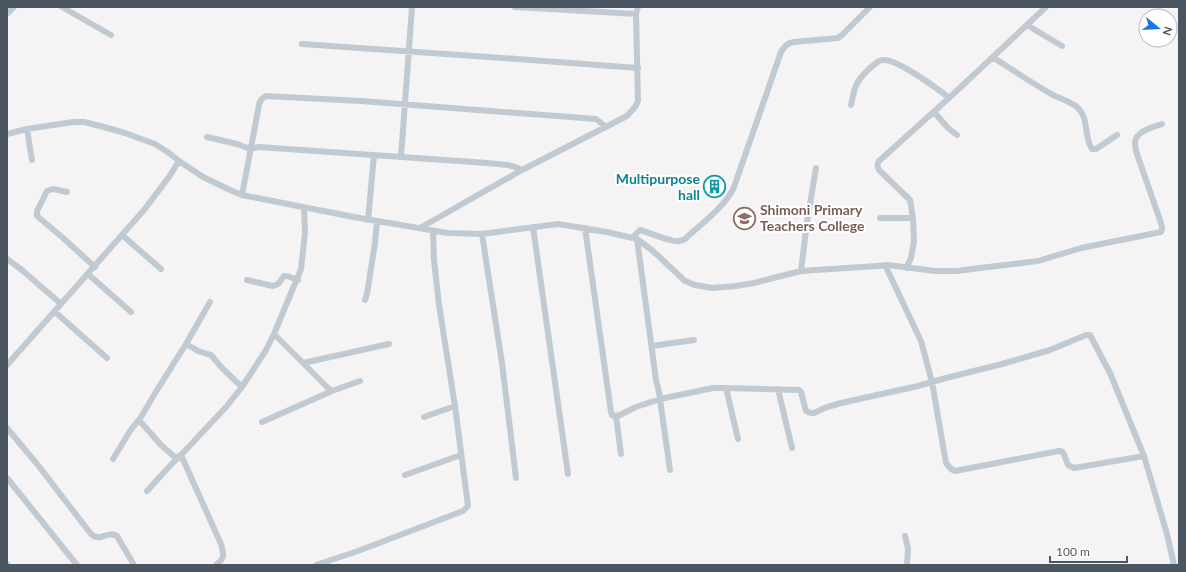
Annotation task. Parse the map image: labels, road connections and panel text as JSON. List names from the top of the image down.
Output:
{
  "places": {
    "building": ["Multipurpose hall"],
    "school or university": ["Shimoni Primary Teachers College"]
  },
  "scale_bar": "100 m",
  "north": "right"
}
